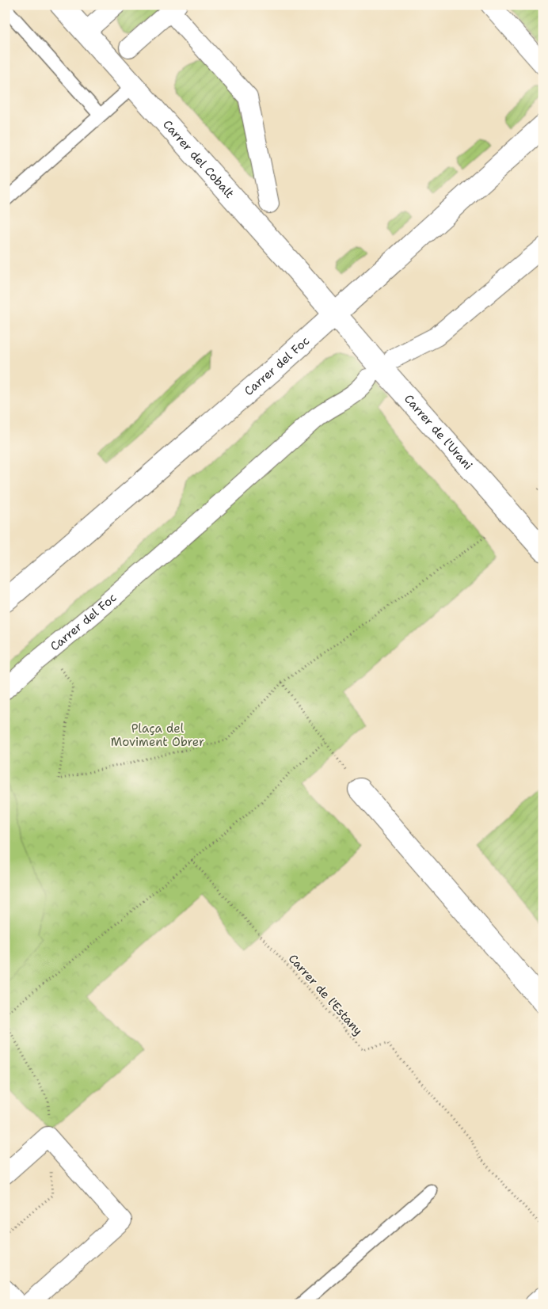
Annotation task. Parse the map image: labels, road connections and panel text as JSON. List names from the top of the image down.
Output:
{
  "streets": {
    "street": ["Carrer del Cobalt", "Carrer del Foc", "Carrer de l'Urani"],
    "path": ["Carrer de l'Estany"]
  },
  "crossings": [
    ["Carrer del Cobalt", "Carrer del Foc"],
    ["Carrer del Cobalt", "Carrer de l'Urani"],
    ["Carrer del Foc", "Carrer de l'Urani"]
  ],
  "parks": ["Plaça del Moviment Obrer"]
}
